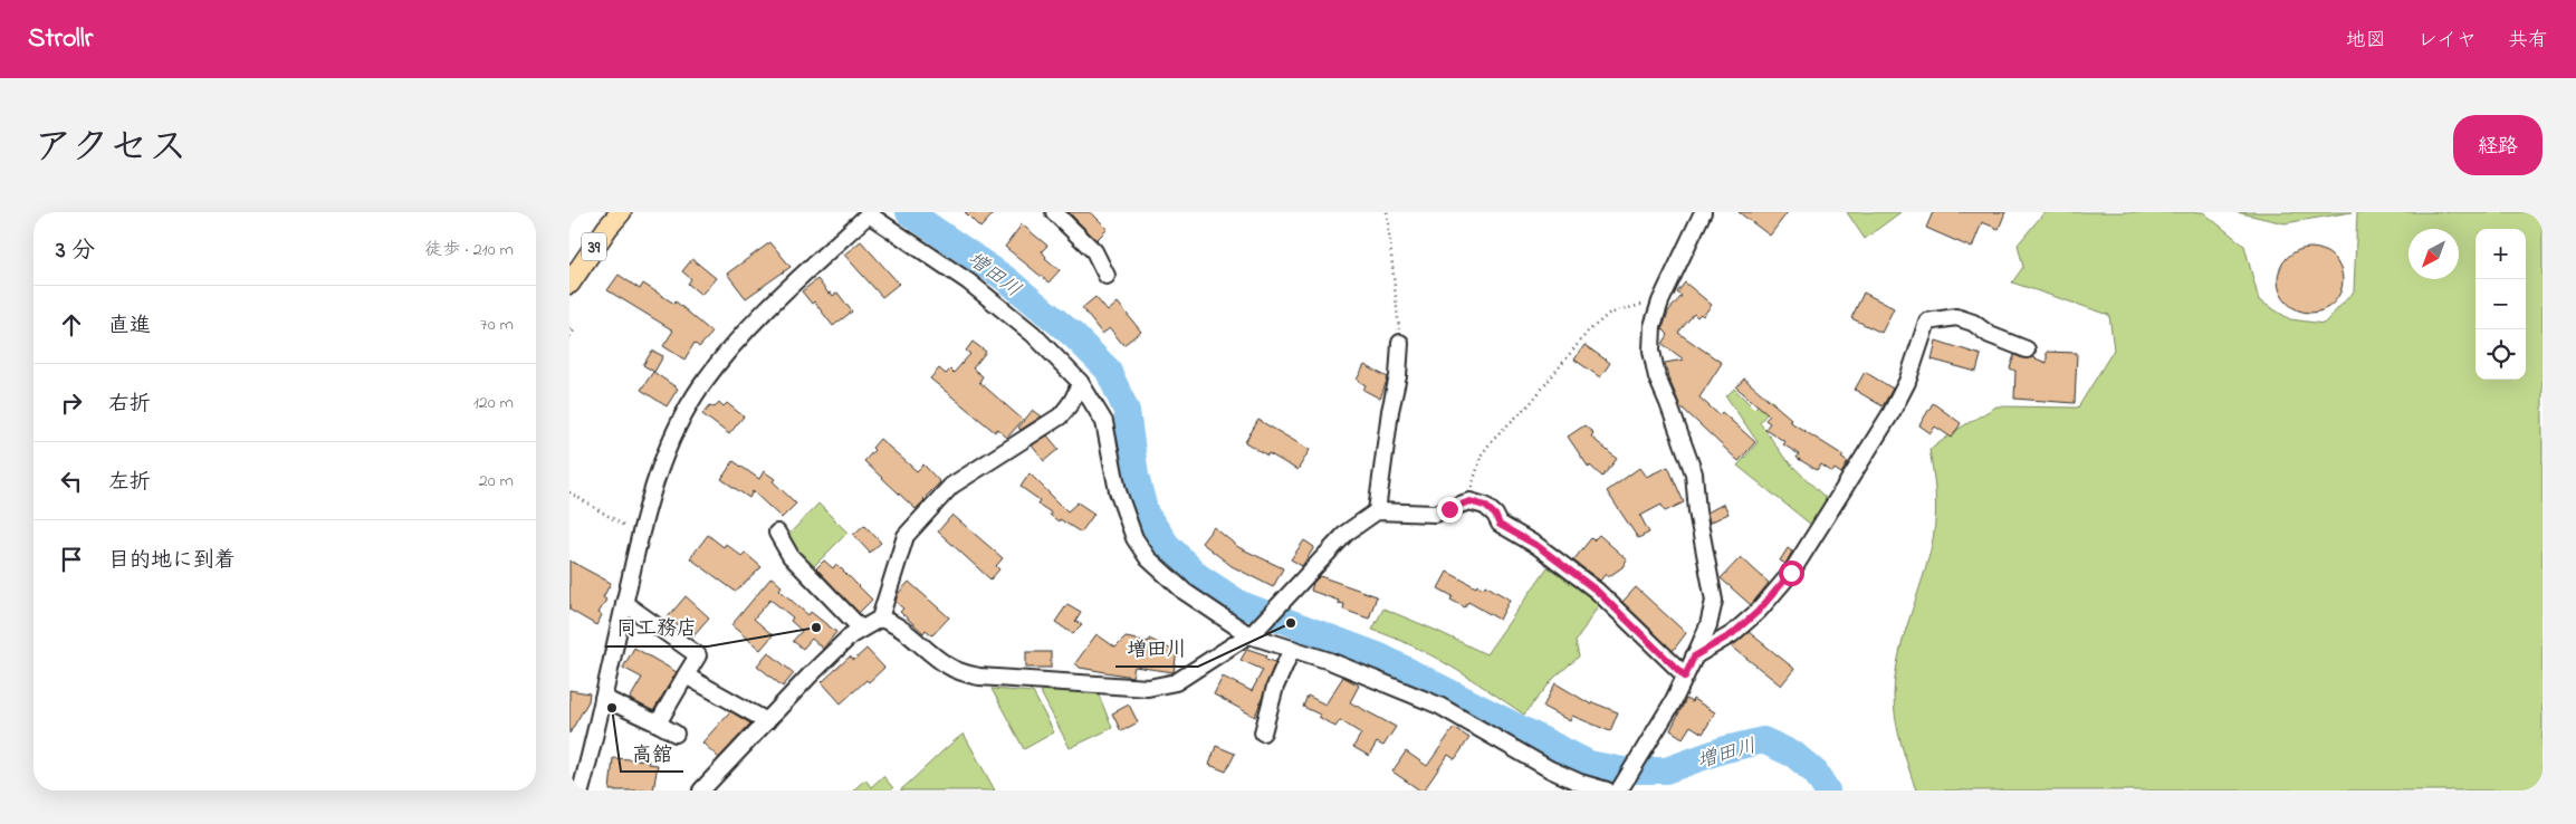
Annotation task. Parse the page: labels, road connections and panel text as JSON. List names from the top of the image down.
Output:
{
  "streets": {
    "main road": ["39"]
  },
  "water": ["増田川"],
  "places": ["増田川", "同工務店", "高舘"],
  "north": "bottom left",
  "page": {
    "header": "Strollr",
    "nav": ["地図", "レイヤ", "共有"],
    "title": "アクセス",
    "buttons": "経路",
    "heading": ["3 分", "徒歩 · 210 m"],
    "map_buttons": ["+", "−"],
    "list": [
      ["直進", "70 m"],
      ["右折", "120 m"],
      ["左折", "20 m"],
      "目的地に到着"
    ]
  }
}
